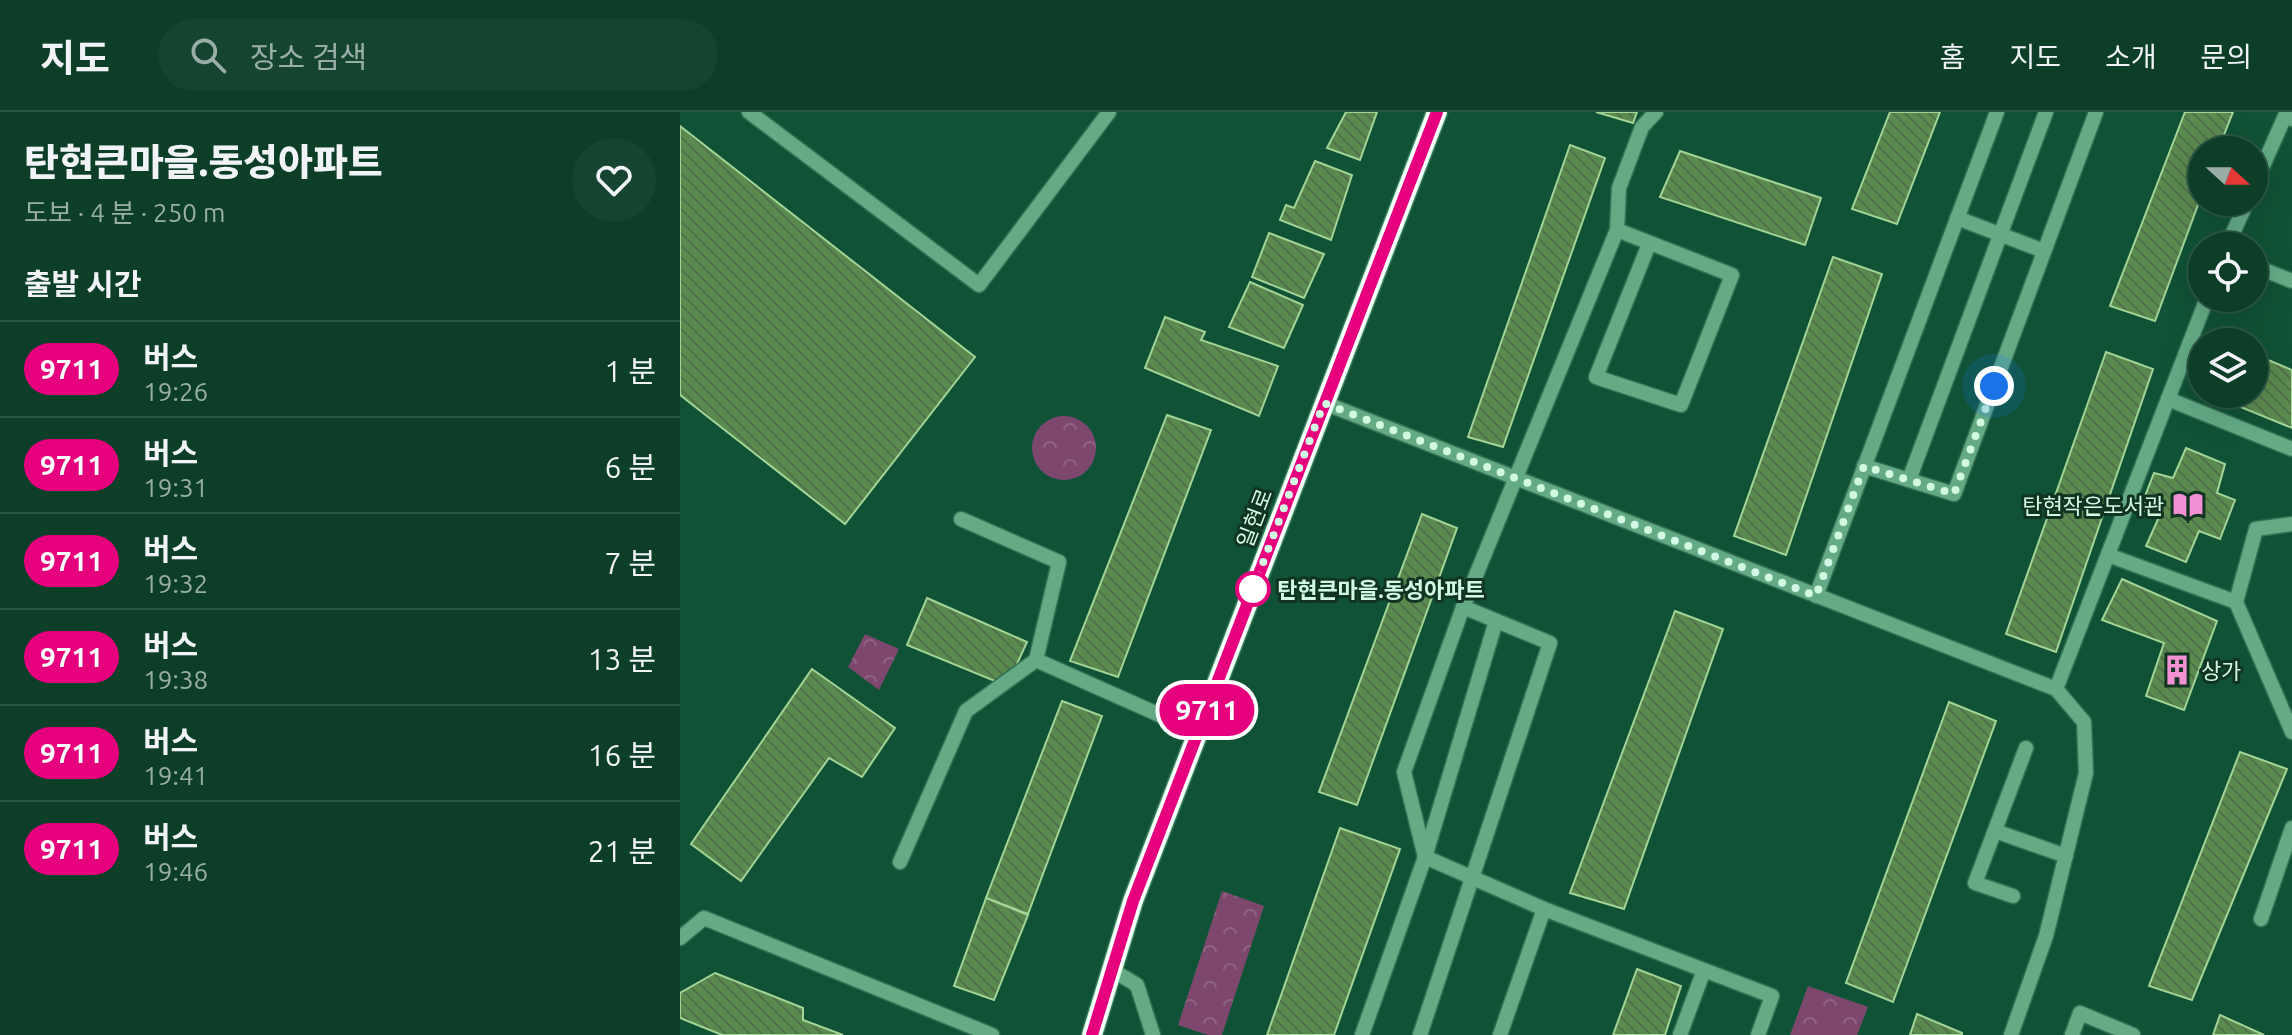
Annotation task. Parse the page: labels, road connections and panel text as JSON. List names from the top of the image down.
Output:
{
  "streets": {
    "main road": ["일현로"]
  },
  "places": {
    "library": ["탄현작은도서관"],
    "other": ["탄현큰마을.동성아파트"],
    "building": ["상가"]
  },
  "lines": ["bus line 9711"],
  "north": "right",
  "page": {
    "header": "지도",
    "search": "장소 검색",
    "nav": [
      "홈",
      "지도",
      "소개",
      "문의"
    ],
    "heading": [
      ["탄현큰마을.동성아파트", "도보 · 4 분 · 250 m"],
      "출발 시간"
    ],
    "on_map": "9711",
    "list": [
      {
        "mark": "9711",
        "name": "버스",
        "note": "19:26",
        "value": "1 분"
      },
      {
        "mark": "9711",
        "name": "버스",
        "note": "19:31",
        "value": "6 분"
      },
      {
        "mark": "9711",
        "name": "버스",
        "note": "19:32",
        "value": "7 분"
      },
      {
        "mark": "9711",
        "name": "버스",
        "note": "19:38",
        "value": "13 분"
      },
      {
        "mark": "9711",
        "name": "버스",
        "note": "19:41",
        "value": "16 분"
      },
      {
        "mark": "9711",
        "name": "버스",
        "note": "19:46",
        "value": "21 분"
      }
    ]
  }
}
